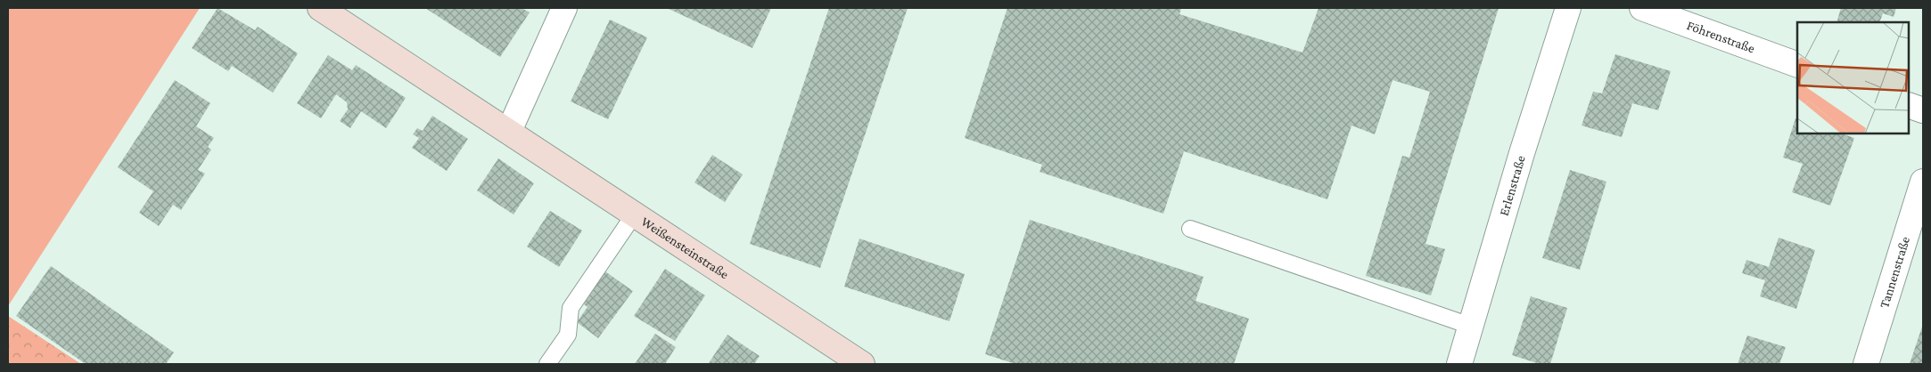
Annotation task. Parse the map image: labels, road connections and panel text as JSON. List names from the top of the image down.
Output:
{
  "streets": {
    "street": [
      "Föhrenstraße",
      "Erlenstraße",
      "Weißensteinstraße",
      "Tannenstraße"
    ]
  }
}
